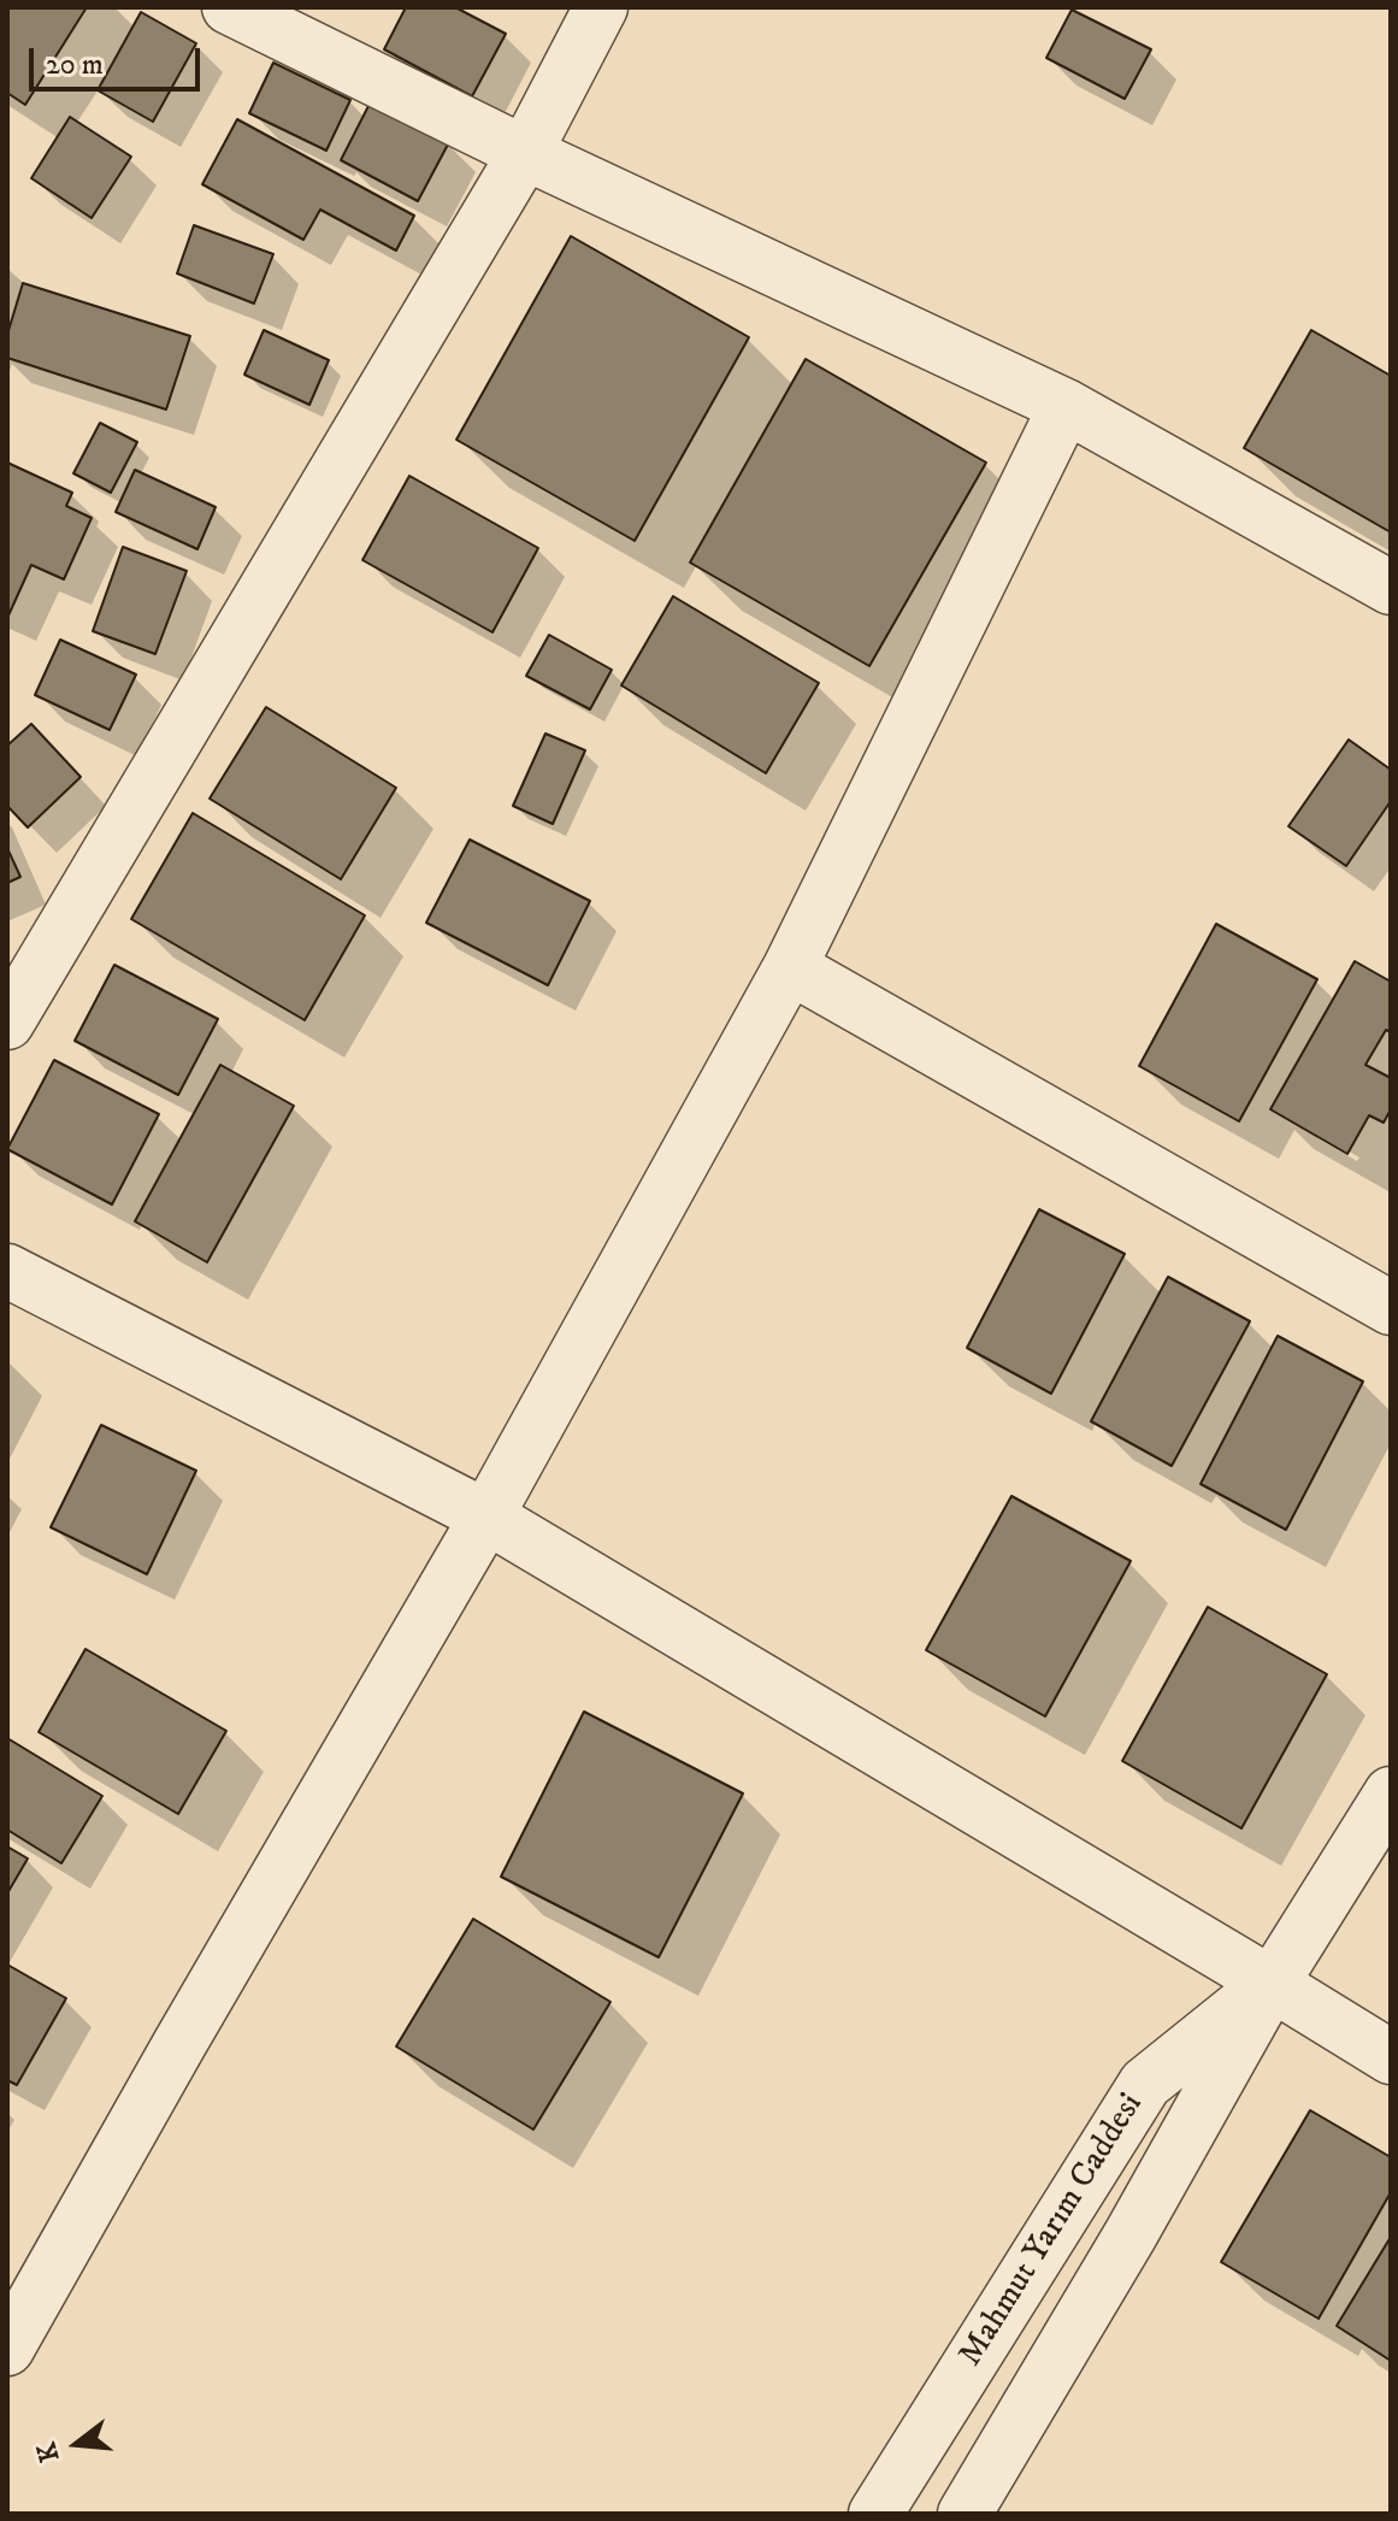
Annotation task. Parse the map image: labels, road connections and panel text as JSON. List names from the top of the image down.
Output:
{
  "streets": {
    "street": ["Mahmut Yarım Caddesi"]
  },
  "scale_bar": "20 m",
  "north": "left"
}
